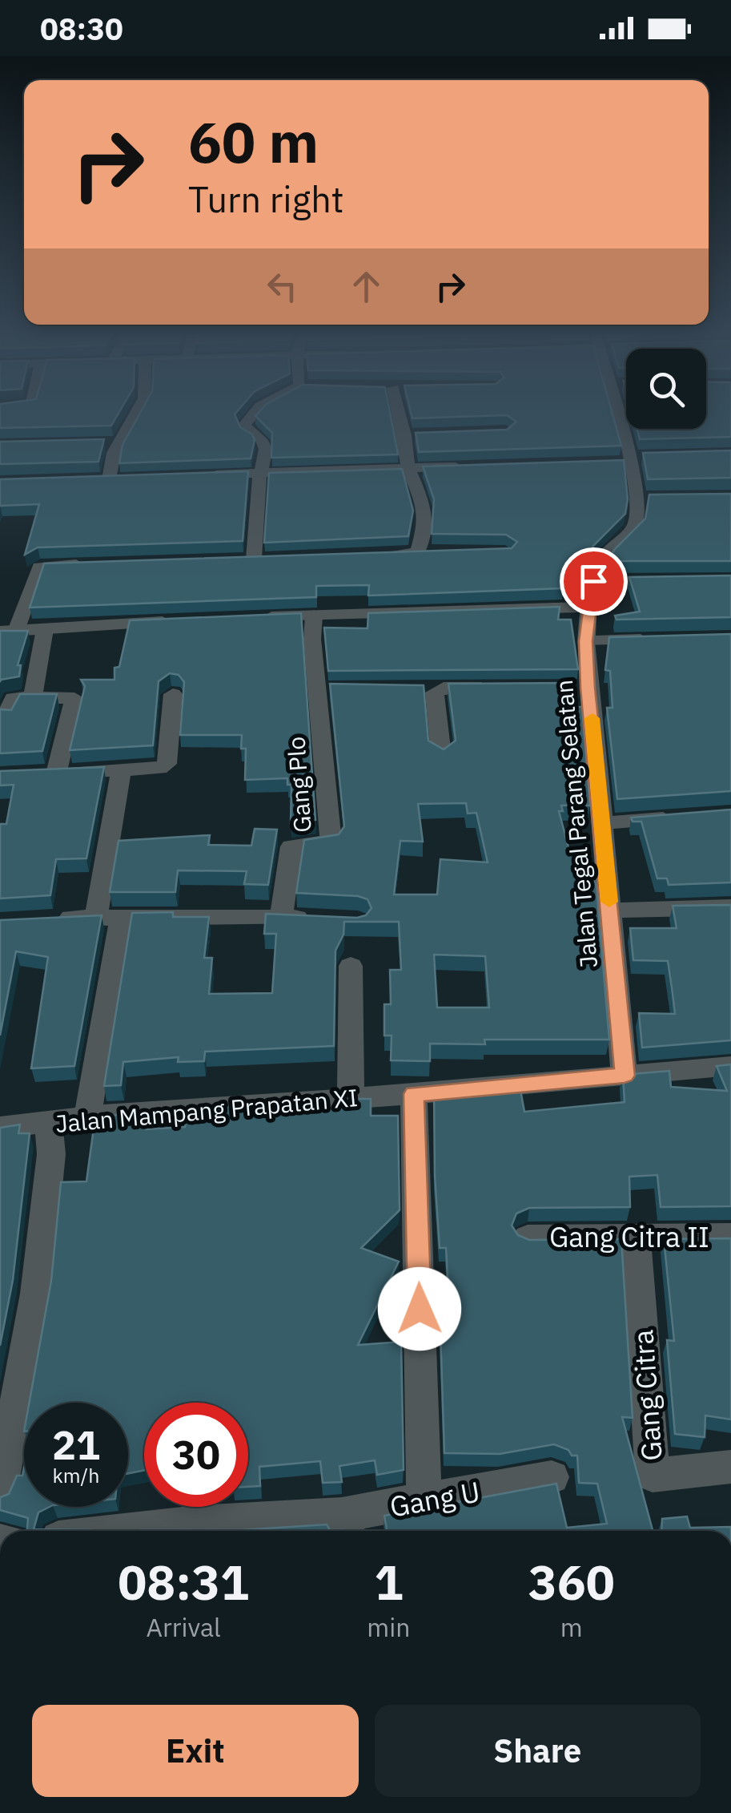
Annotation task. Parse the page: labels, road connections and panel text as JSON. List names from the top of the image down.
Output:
{
  "streets": {
    "street": [
      "Gang Plo",
      "Jalan Tegal Parang Selatan",
      "Jalan Mampang Prapatan XI",
      "Gang Citra II",
      "Gang Citra",
      "Gang U"
    ]
  },
  "crossings": [
    ["Jalan Tegal Parang Selatan", "Jalan Mampang Prapatan XI"],
    ["Gang Citra II", "Gang Citra"]
  ],
  "page": {
    "status": "08:30",
    "turn": ["60 m", "Turn right"],
    "speed": "21 km/h",
    "limit": "30",
    "eta": [
      "08:31",
      "Arrival",
      "1",
      "min",
      "360",
      "m"
    ],
    "buttons": ["Exit", "Share"]
  }
}
